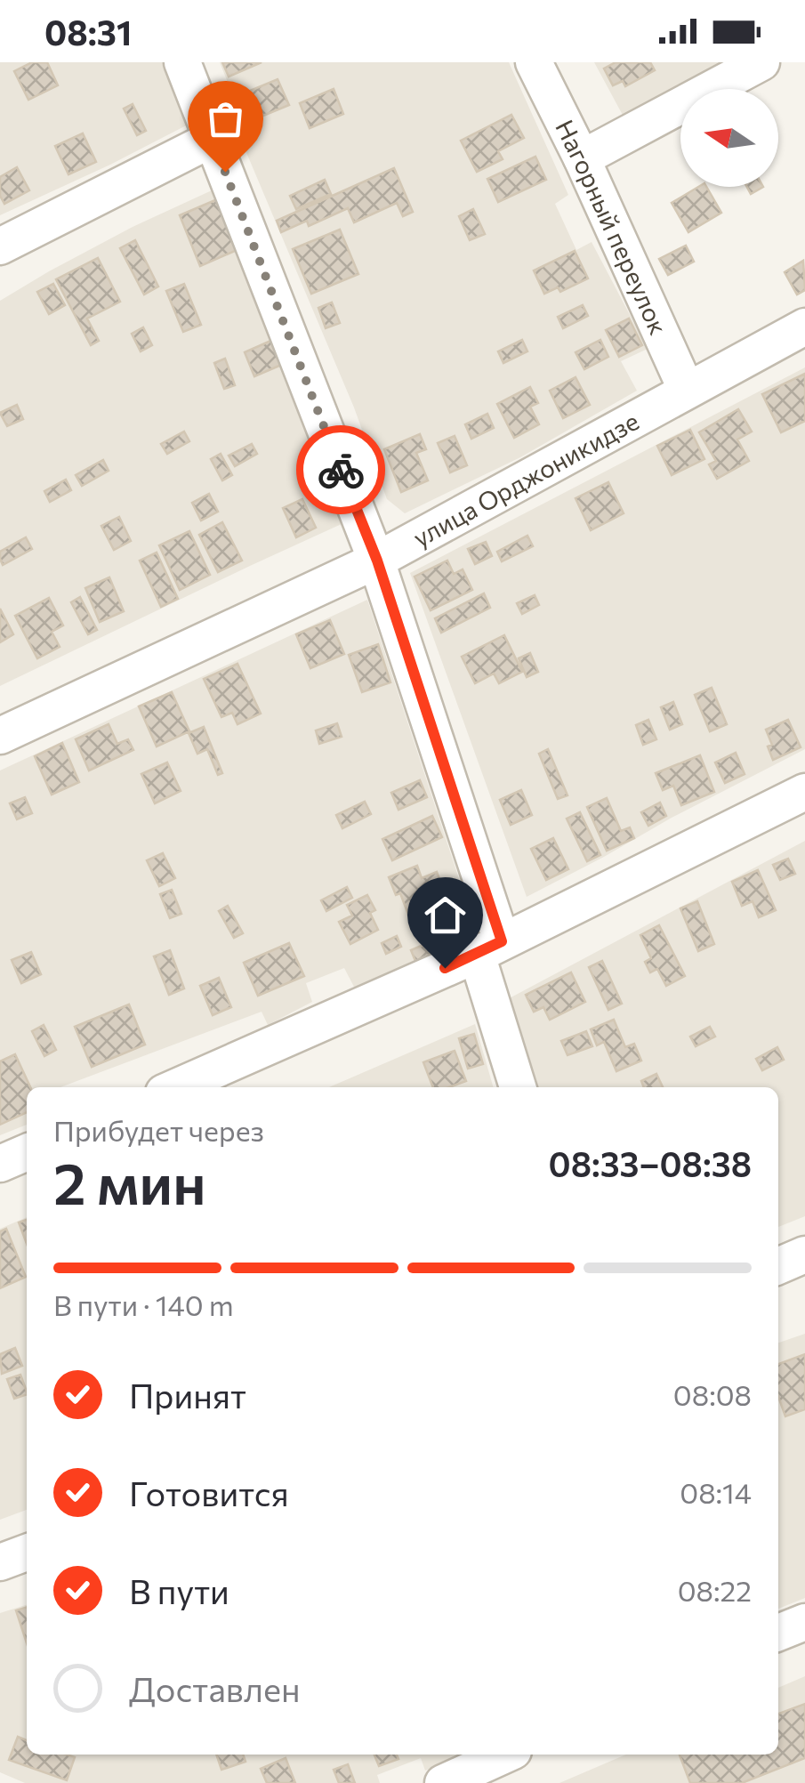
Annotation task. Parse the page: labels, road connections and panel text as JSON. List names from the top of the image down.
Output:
{
  "streets": {
    "street": ["Нагорный переулок", "улица Орджоникидзе"]
  },
  "crossings": [
    ["Нагорный переулок", "улица Орджоникидзе"]
  ],
  "north": "left",
  "page": {
    "status": "08:31",
    "heading": ["2 мин", "Прибудет через", "08:33–08:38"],
    "bar": "В пути · 140 m",
    "list": [
      ["Принят", "08:08"],
      ["Готовится", "08:14"],
      ["В пути", "08:22"],
      "Доставлен"
    ]
  }
}
